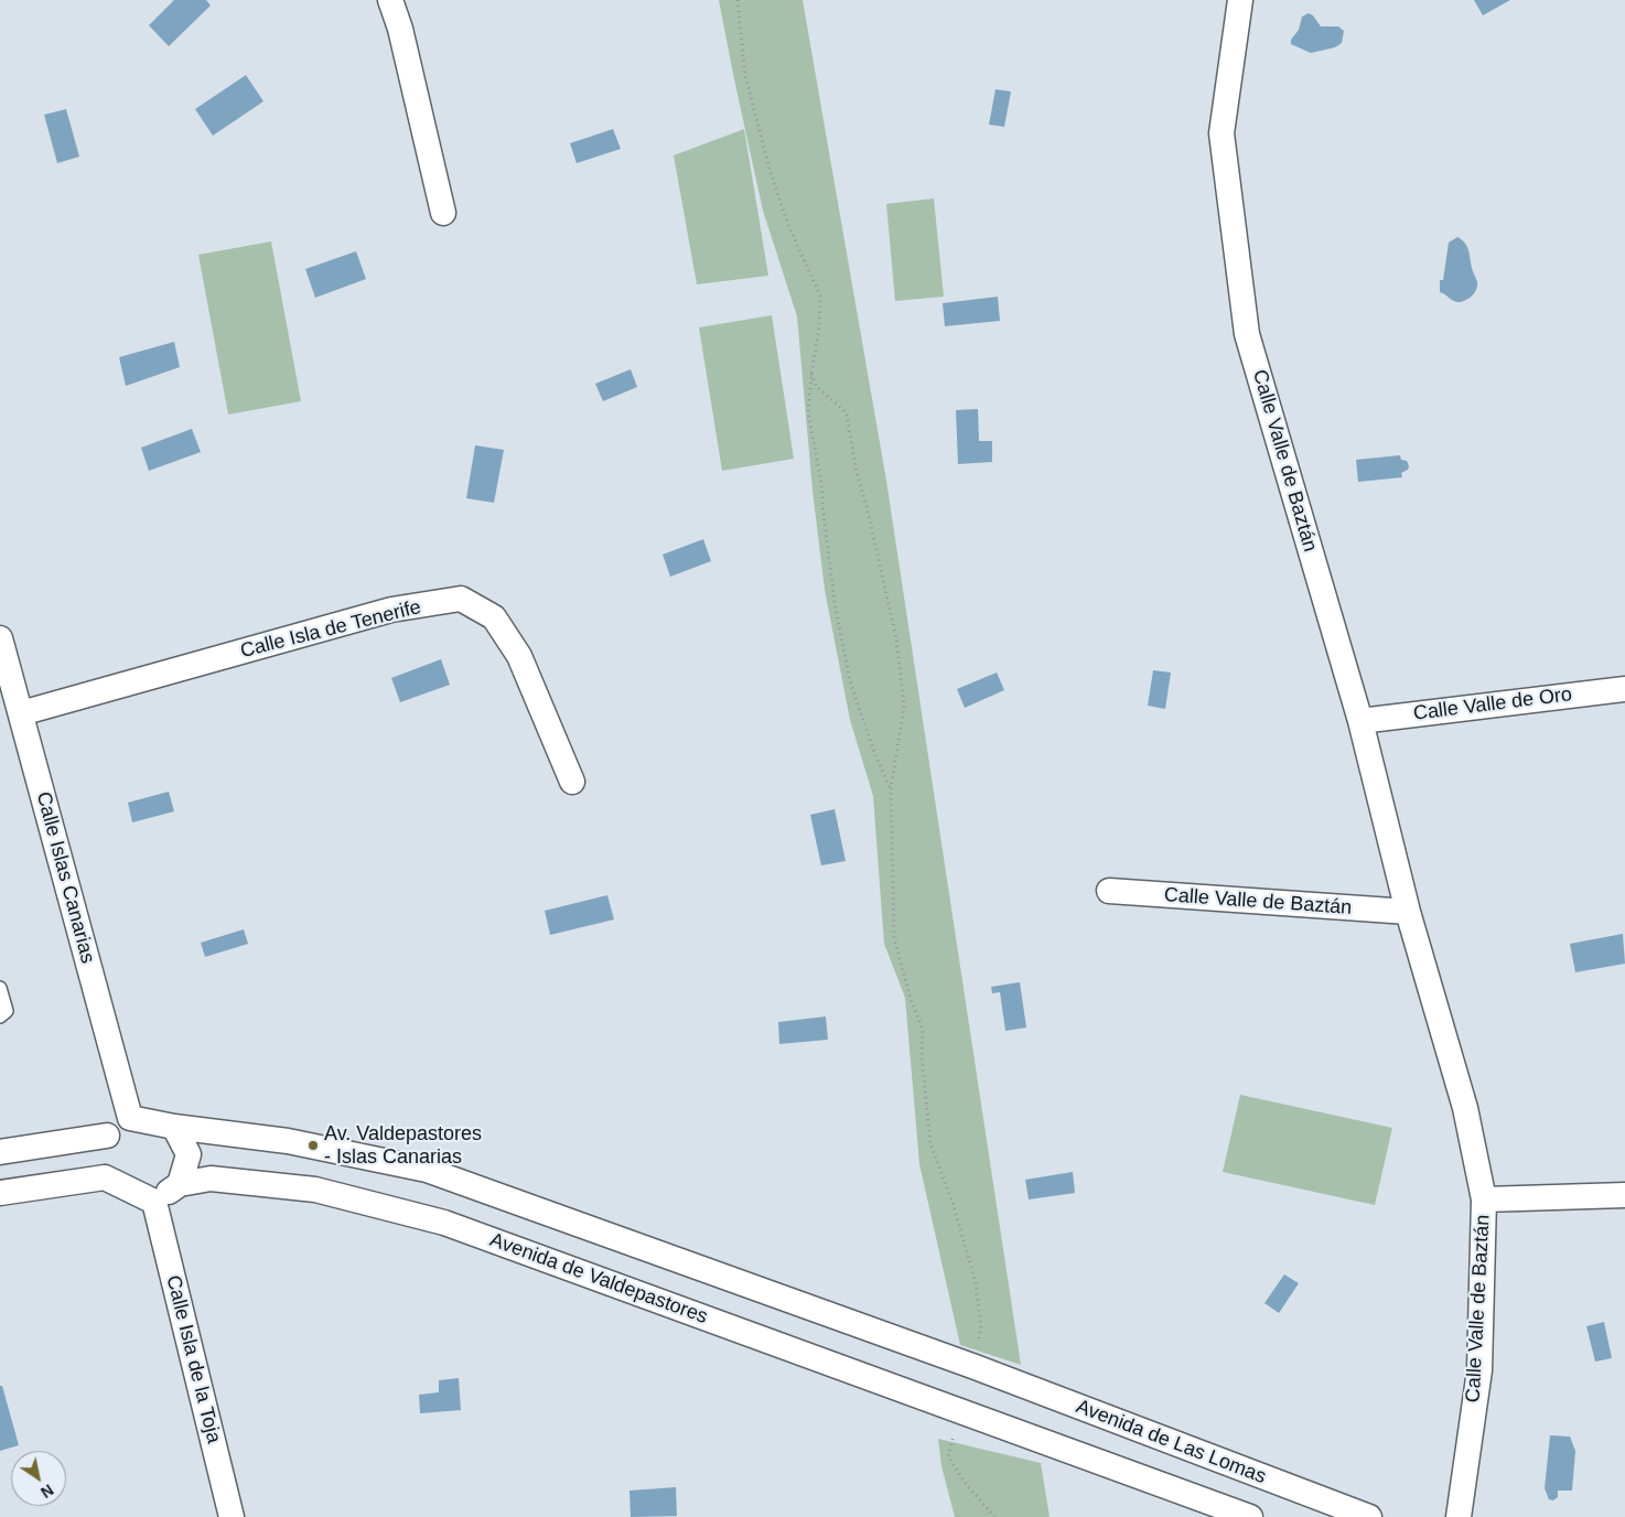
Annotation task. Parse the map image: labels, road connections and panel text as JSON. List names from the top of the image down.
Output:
{
  "streets": {
    "street": [
      "Calle Valle de Baztán",
      "Calle Isla de Tenerife",
      "Calle Valle de Oro",
      "Calle Islas Canarias",
      "Avenida de Valdepastores",
      "Calle Isla de la Toja",
      "Avenida de Las Lomas"
    ]
  },
  "crossings": [
    ["Calle Valle de Baztán", "Calle Valle de Oro"],
    ["Calle Isla de Tenerife", "Calle Islas Canarias"],
    ["Calle Islas Canarias", "Avenida de Valdepastores"],
    ["Calle Islas Canarias", "Calle Isla de la Toja"],
    ["Avenida de Valdepastores", "Calle Isla de la Toja"]
  ],
  "places": ["Av. Valdepastores - Islas Canarias"],
  "north": "bottom right"
}
